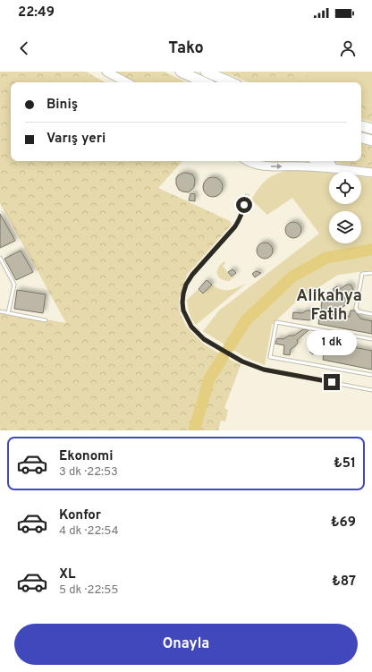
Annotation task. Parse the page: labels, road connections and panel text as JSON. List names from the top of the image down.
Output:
{
  "districts": ["Alikahya Fatih"],
  "page": {
    "status": "22:49",
    "header": "Tako",
    "banner": ["Biniş", "Varış yeri"],
    "bubble": "1 dk",
    "list": [
      {
        "name": "Ekonomi",
        "note": "3 dk · 22:53",
        "value": "₺51"
      },
      {
        "name": "Konfor",
        "note": "4 dk · 22:54",
        "value": "₺69"
      },
      {
        "name": "XL",
        "note": "5 dk · 22:55",
        "value": "₺87"
      }
    ],
    "buttons": "Onayla"
  }
}
